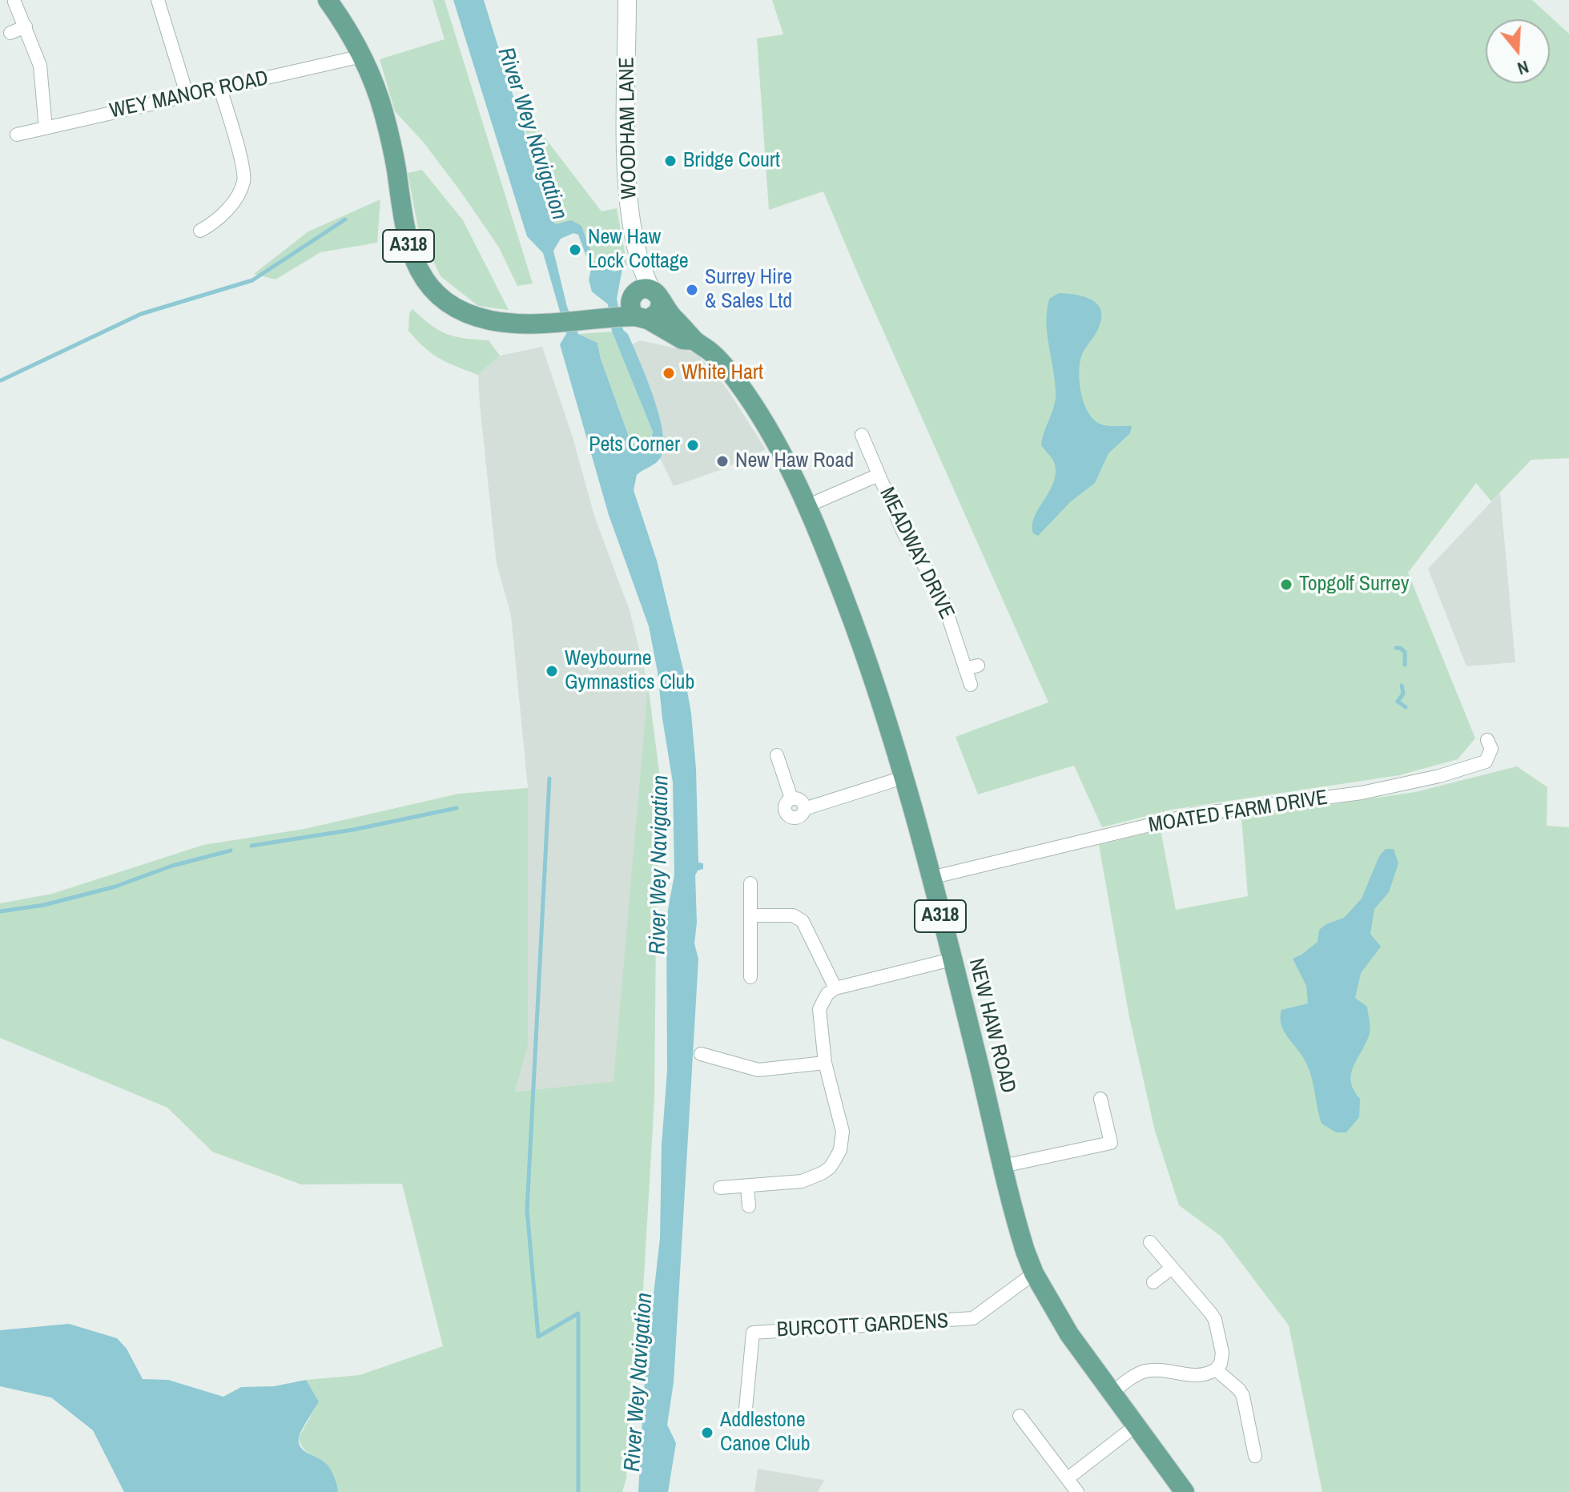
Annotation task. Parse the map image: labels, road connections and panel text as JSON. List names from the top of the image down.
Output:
{
  "streets": {
    "main road": ["WOODHAM LANE", "A318", "NEW HAW ROAD"],
    "street": [
      "WEY MANOR ROAD",
      "MEADWAY DRIVE",
      "MOATED FARM DRIVE",
      "BURCOTT GARDENS"
    ]
  },
  "crossings": [
    ["WEY MANOR ROAD", "A318"],
    ["WOODHAM LANE", "A318"],
    ["WOODHAM LANE", "NEW HAW ROAD"],
    ["A318", "NEW HAW ROAD"],
    ["MEADWAY DRIVE", "NEW HAW ROAD"],
    ["MOATED FARM DRIVE", "NEW HAW ROAD"],
    ["NEW HAW ROAD", "BURCOTT GARDENS"]
  ],
  "water": ["River Wey Navigation"],
  "places": [
    "Bridge Court",
    "New Haw Lock Cottage",
    "Surrey Hire & Sales Ltd",
    "White Hart",
    "Pets Corner",
    "New Haw Road",
    "Topgolf Surrey",
    "Weybourne Gymnastics Club",
    "Addlestone Canoe Club"
  ],
  "north": "bottom"
}
